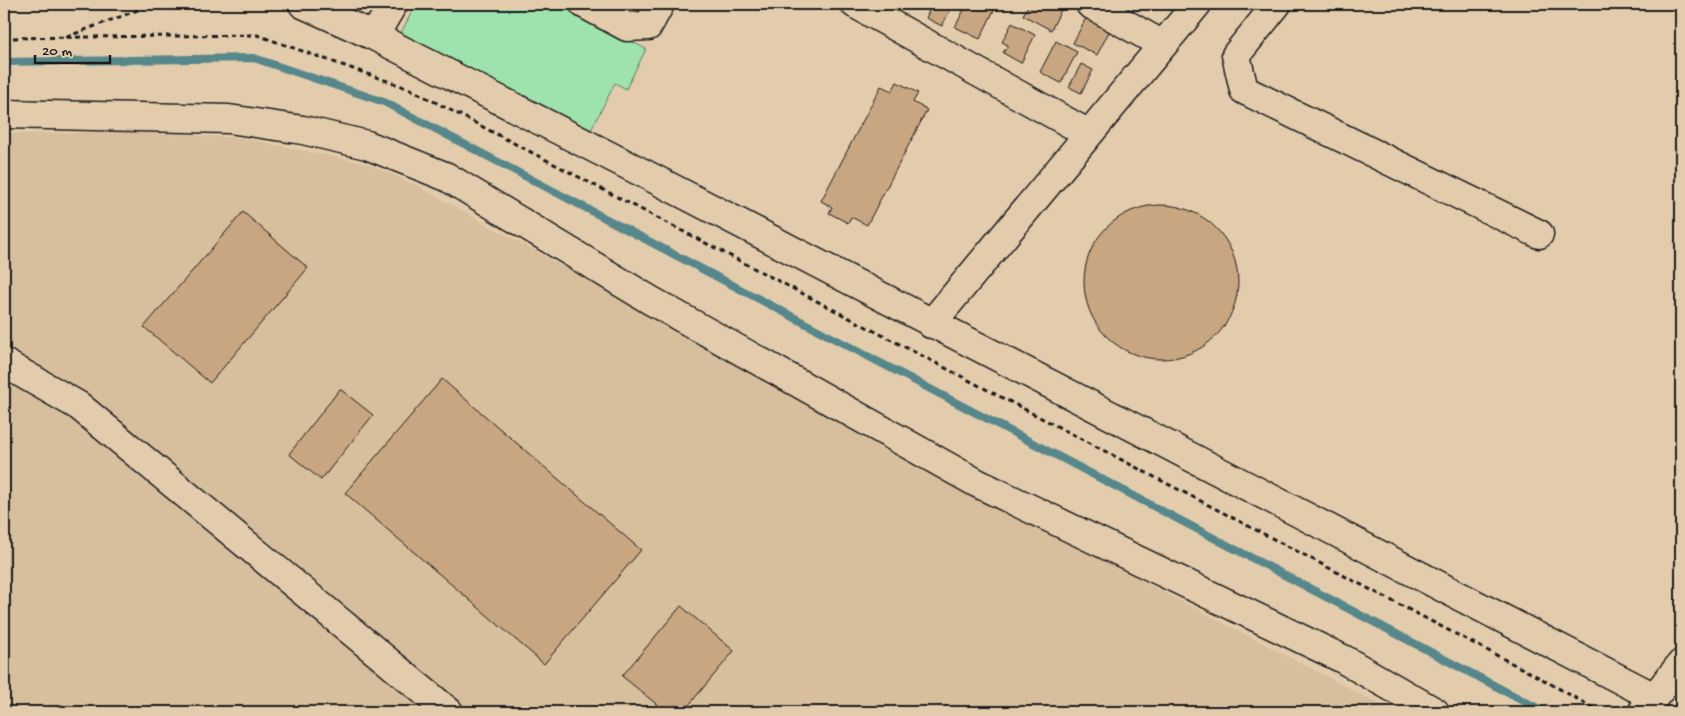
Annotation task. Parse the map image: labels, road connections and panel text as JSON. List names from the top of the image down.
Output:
{
  "scale_bar": "20 m"
}
